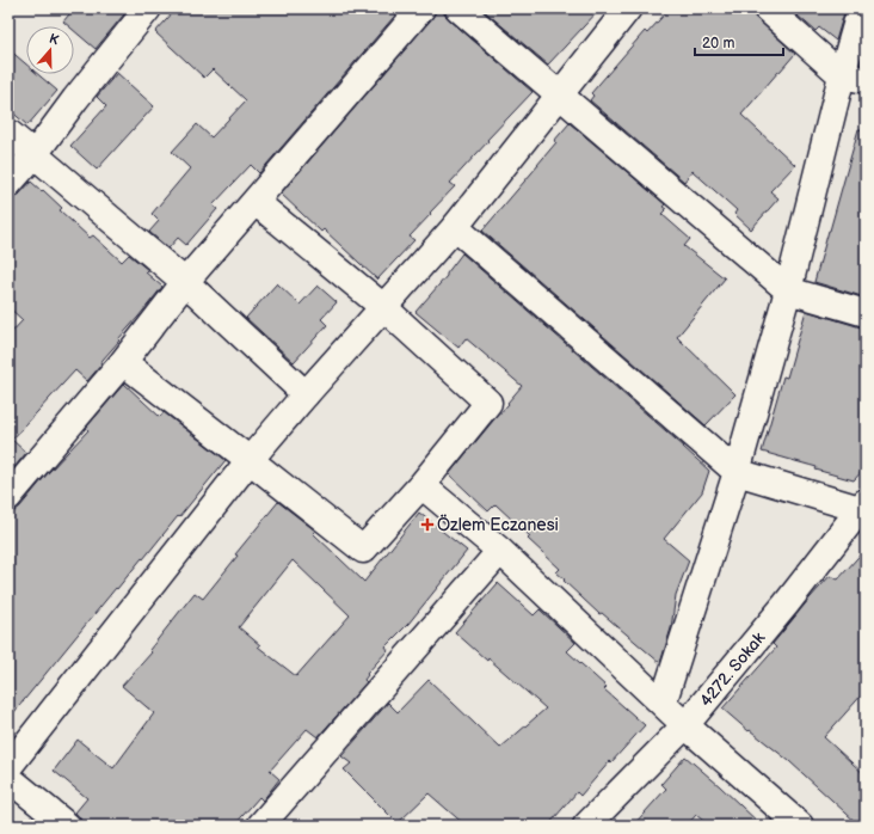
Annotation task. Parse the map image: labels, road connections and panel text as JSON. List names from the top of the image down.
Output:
{
  "streets": {
    "street": ["4272. Sokak"]
  },
  "places": {
    "health": ["Özlem Eczanesi"]
  },
  "scale_bar": "20 m",
  "north": "top"
}
